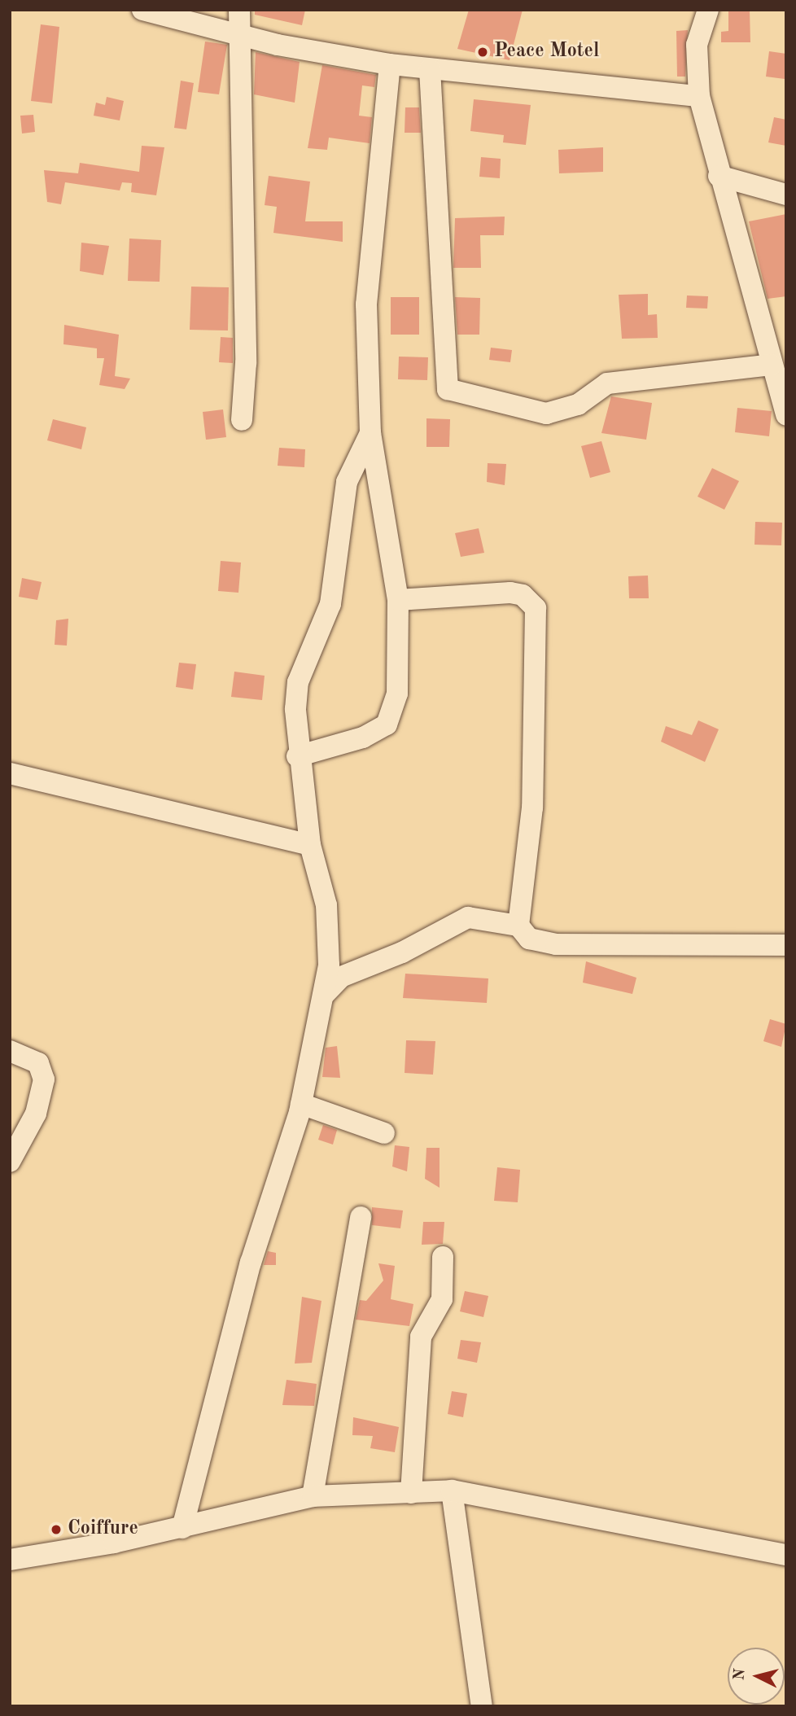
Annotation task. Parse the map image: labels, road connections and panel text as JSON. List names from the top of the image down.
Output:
{
  "places": ["Peace Motel", "Coiffure"],
  "north": "left"
}
